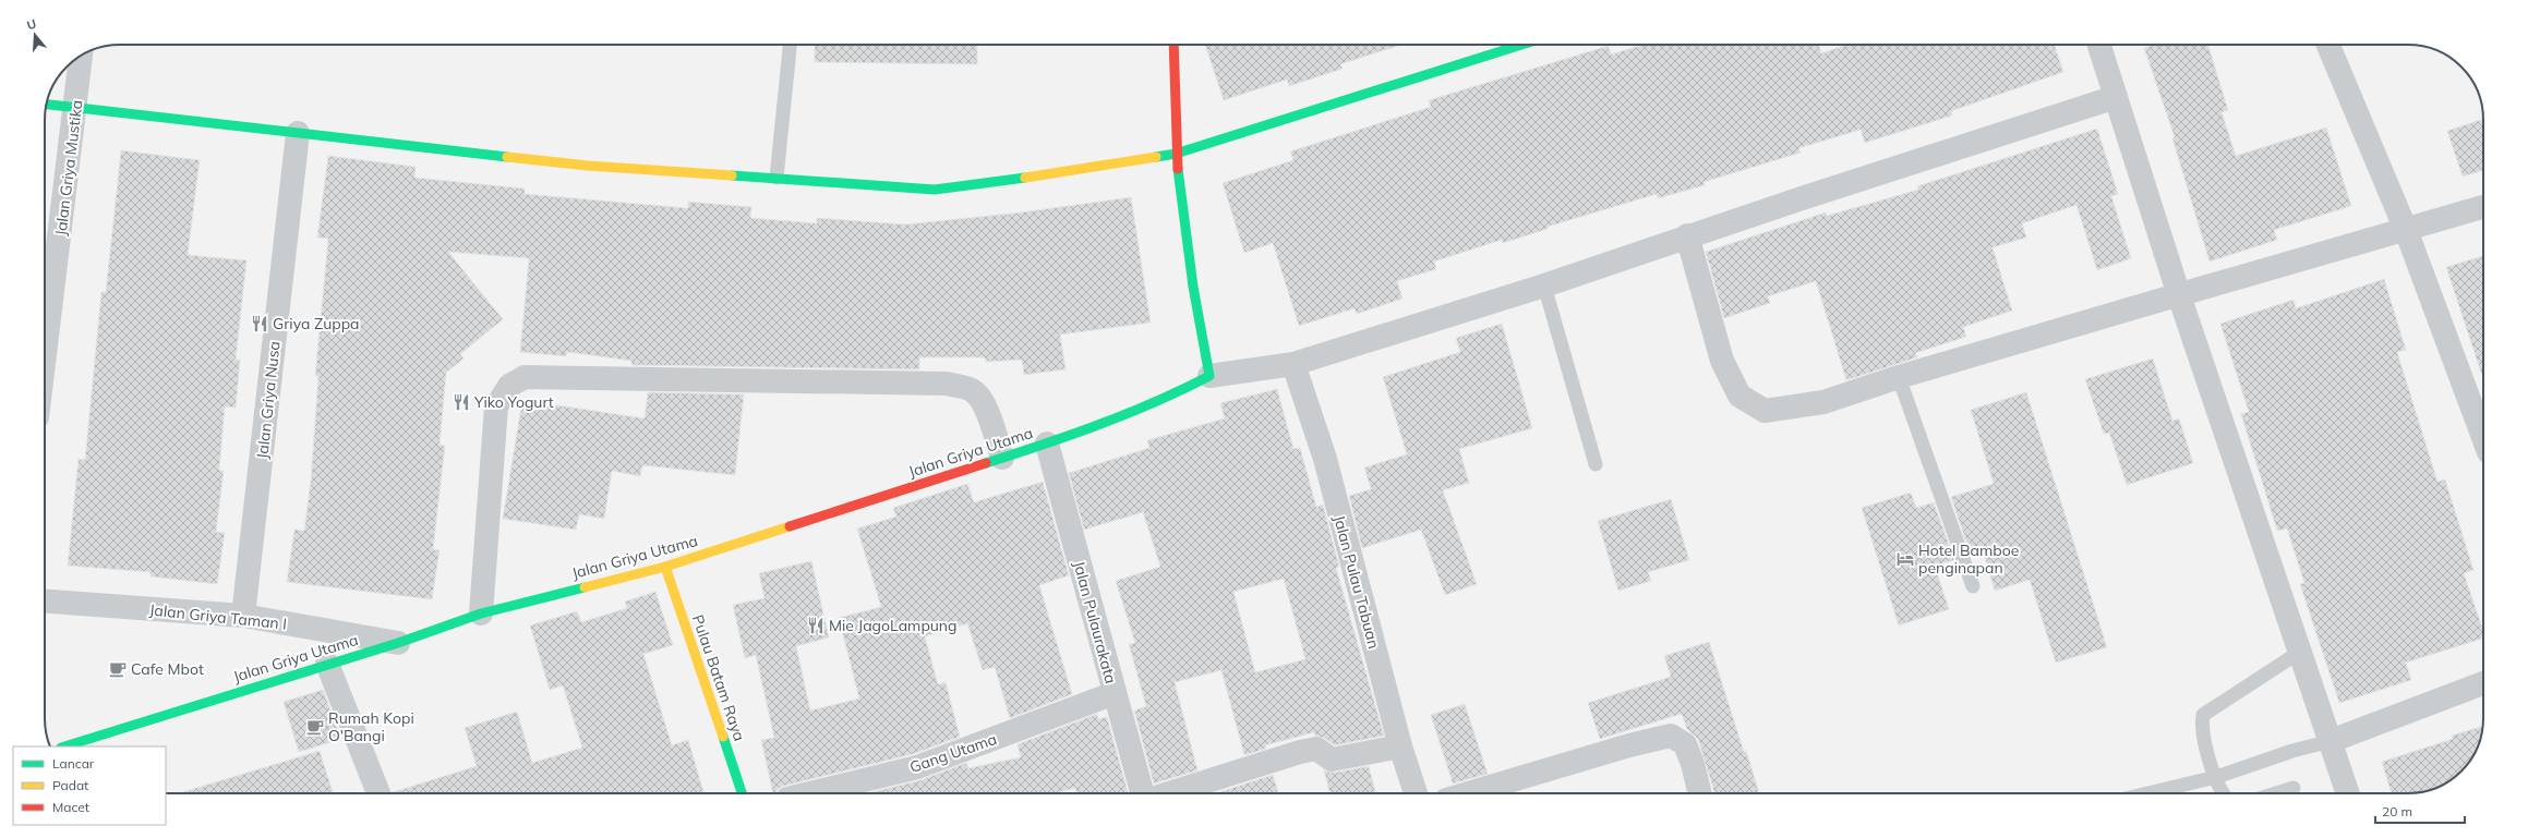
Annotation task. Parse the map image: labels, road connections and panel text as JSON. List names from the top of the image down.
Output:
{
  "streets": {
    "street": [
      "Jalan Griya Mustika",
      "Jalan Griya Nusa",
      "Jalan Griya Utama",
      "Jalan Pulau Tabuan",
      "Jalan Griya Taman I",
      "Jalan Pulaurakata",
      "Pulau Batam Raya",
      "Gang Utama"
    ]
  },
  "crossings": [
    ["Jalan Griya Nusa", "Jalan Griya Taman I"],
    ["Jalan Griya Utama", "Jalan Griya Taman I"],
    ["Jalan Griya Utama", "Jalan Pulaurakata"],
    ["Jalan Griya Utama", "Pulau Batam Raya"],
    ["Jalan Pulaurakata", "Gang Utama"]
  ],
  "places": {
    "restaurant": ["Griya Zuppa", "Yiko Yogurt", "Mie JagoLampung"],
    "hotel": ["Hotel Bamboe penginapan"],
    "cafe": ["Cafe Mbot", "Rumah Kopi O'Bangi"]
  },
  "legend": ["Lancar", "Padat", "Macet"],
  "scale_bar": "20 m",
  "north": "top"
}
